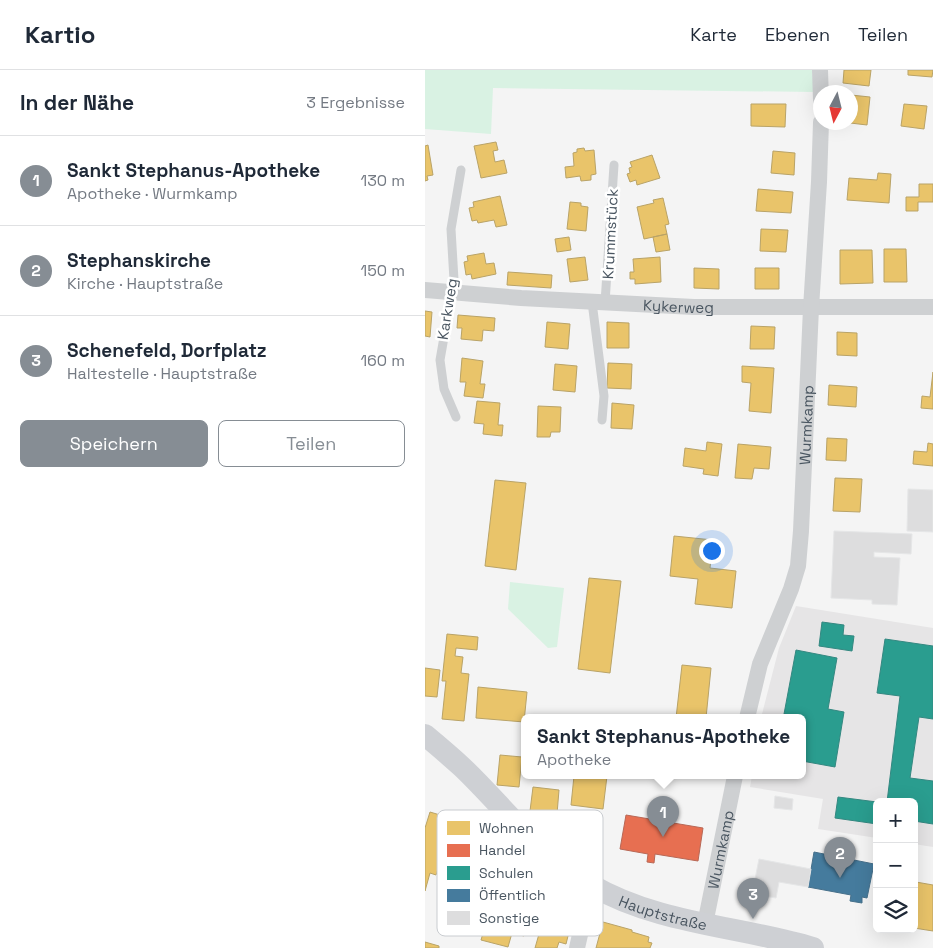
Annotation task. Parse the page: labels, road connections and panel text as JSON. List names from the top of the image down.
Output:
{
  "streets": {
    "main road": ["Hauptstraße"],
    "street": ["Kykerweg", "Wurmkamp"],
    "lane": ["Krummstück", "Karkweg"]
  },
  "crossings": [
    ["Krummstück", "Kykerweg"],
    ["Kykerweg", "Karkweg"],
    ["Kykerweg", "Wurmkamp"],
    ["Wurmkamp", "Hauptstraße"]
  ],
  "legend": [
    "Wohnen",
    "Handel",
    "Schulen",
    "Öffentlich",
    "Sonstige"
  ],
  "north": "bottom",
  "page": {
    "header": "Kartio",
    "nav": ["Karte", "Ebenen", "Teilen"],
    "heading": ["In der Nähe", "3 Ergebnisse"],
    "list": [
      {
        "mark": "1",
        "name": "Sankt Stephanus-Apotheke",
        "note": "Apotheke · Wurmkamp",
        "value": "130 m"
      },
      {
        "mark": "2",
        "name": "Stephanskirche",
        "note": "Kirche · Hauptstraße",
        "value": "150 m"
      },
      {
        "mark": "3",
        "name": "Schenefeld, Dorfplatz",
        "note": "Haltestelle · Hauptstraße",
        "value": "160 m"
      }
    ],
    "buttons": ["Speichern", "Teilen"],
    "popup": ["Sankt Stephanus-Apotheke", "Apotheke"],
    "pins": ["1", "2", "3"],
    "map_buttons": ["+", "−"]
  }
}
